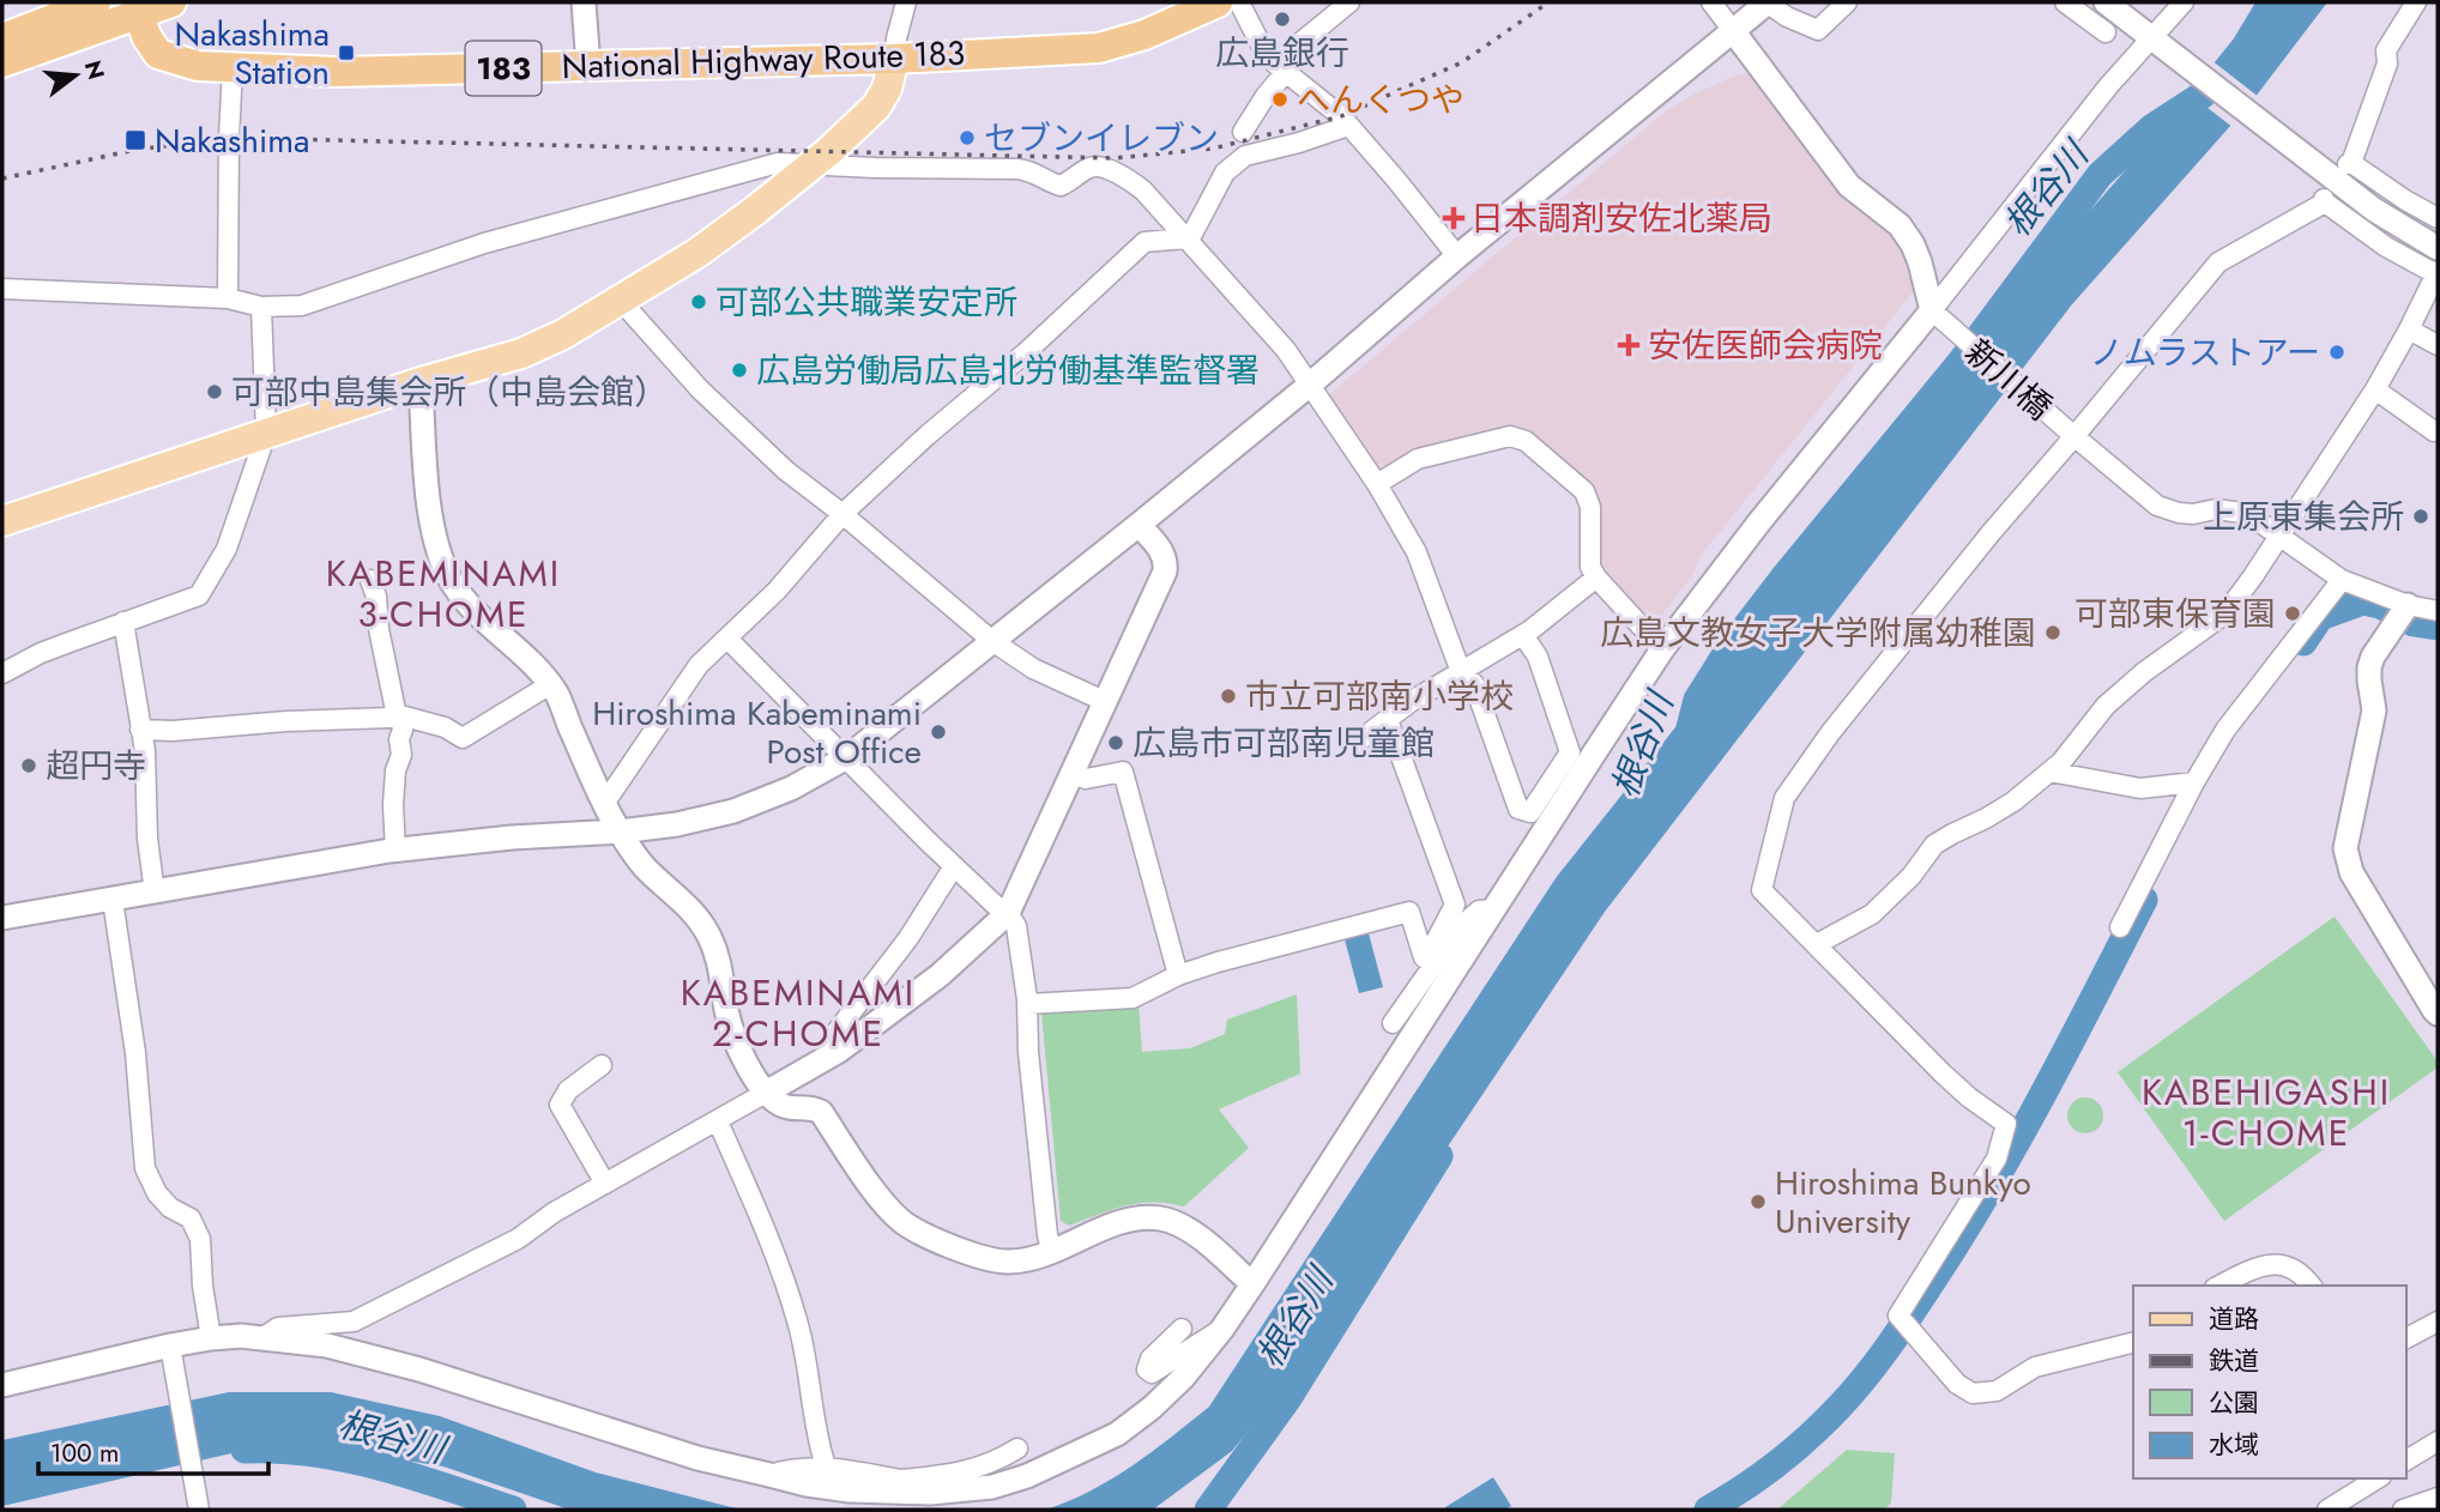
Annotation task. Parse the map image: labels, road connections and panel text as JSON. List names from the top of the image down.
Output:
{
  "streets": {
    "highway": ["National Highway Route 183", "183"],
    "street": ["新川橋"]
  },
  "districts": ["KABEMINAMI 3-CHOME", "KABEMINAMI 2-CHOME", "KABEHIGASHI 1-CHOME"],
  "water": ["根谷川"],
  "places": {
    "other": [
      "広島銀行",
      "へんくつや",
      "セブンイレブン",
      "可部公共職業安定所",
      "ノムラストアー",
      "広島労働局広島北労働基準監督署",
      "可部中島集会所（中島会館）",
      "上原東集会所",
      "可部東保育園",
      "広島文教女子大学附属幼稚園",
      "市立可部南小学校",
      "Hiroshima Kabeminami Post Office",
      "広島市可部南児童館",
      "超円寺",
      "Hiroshima Bunkyo University"
    ],
    "transit": ["Nakashima Station", "Nakashima"],
    "health": ["日本調剤安佐北薬局", "安佐医師会病院"]
  },
  "legend": [
    "道路",
    "鉄道",
    "公園",
    "水域"
  ],
  "scale_bar": "100 m",
  "north": "right"
}
